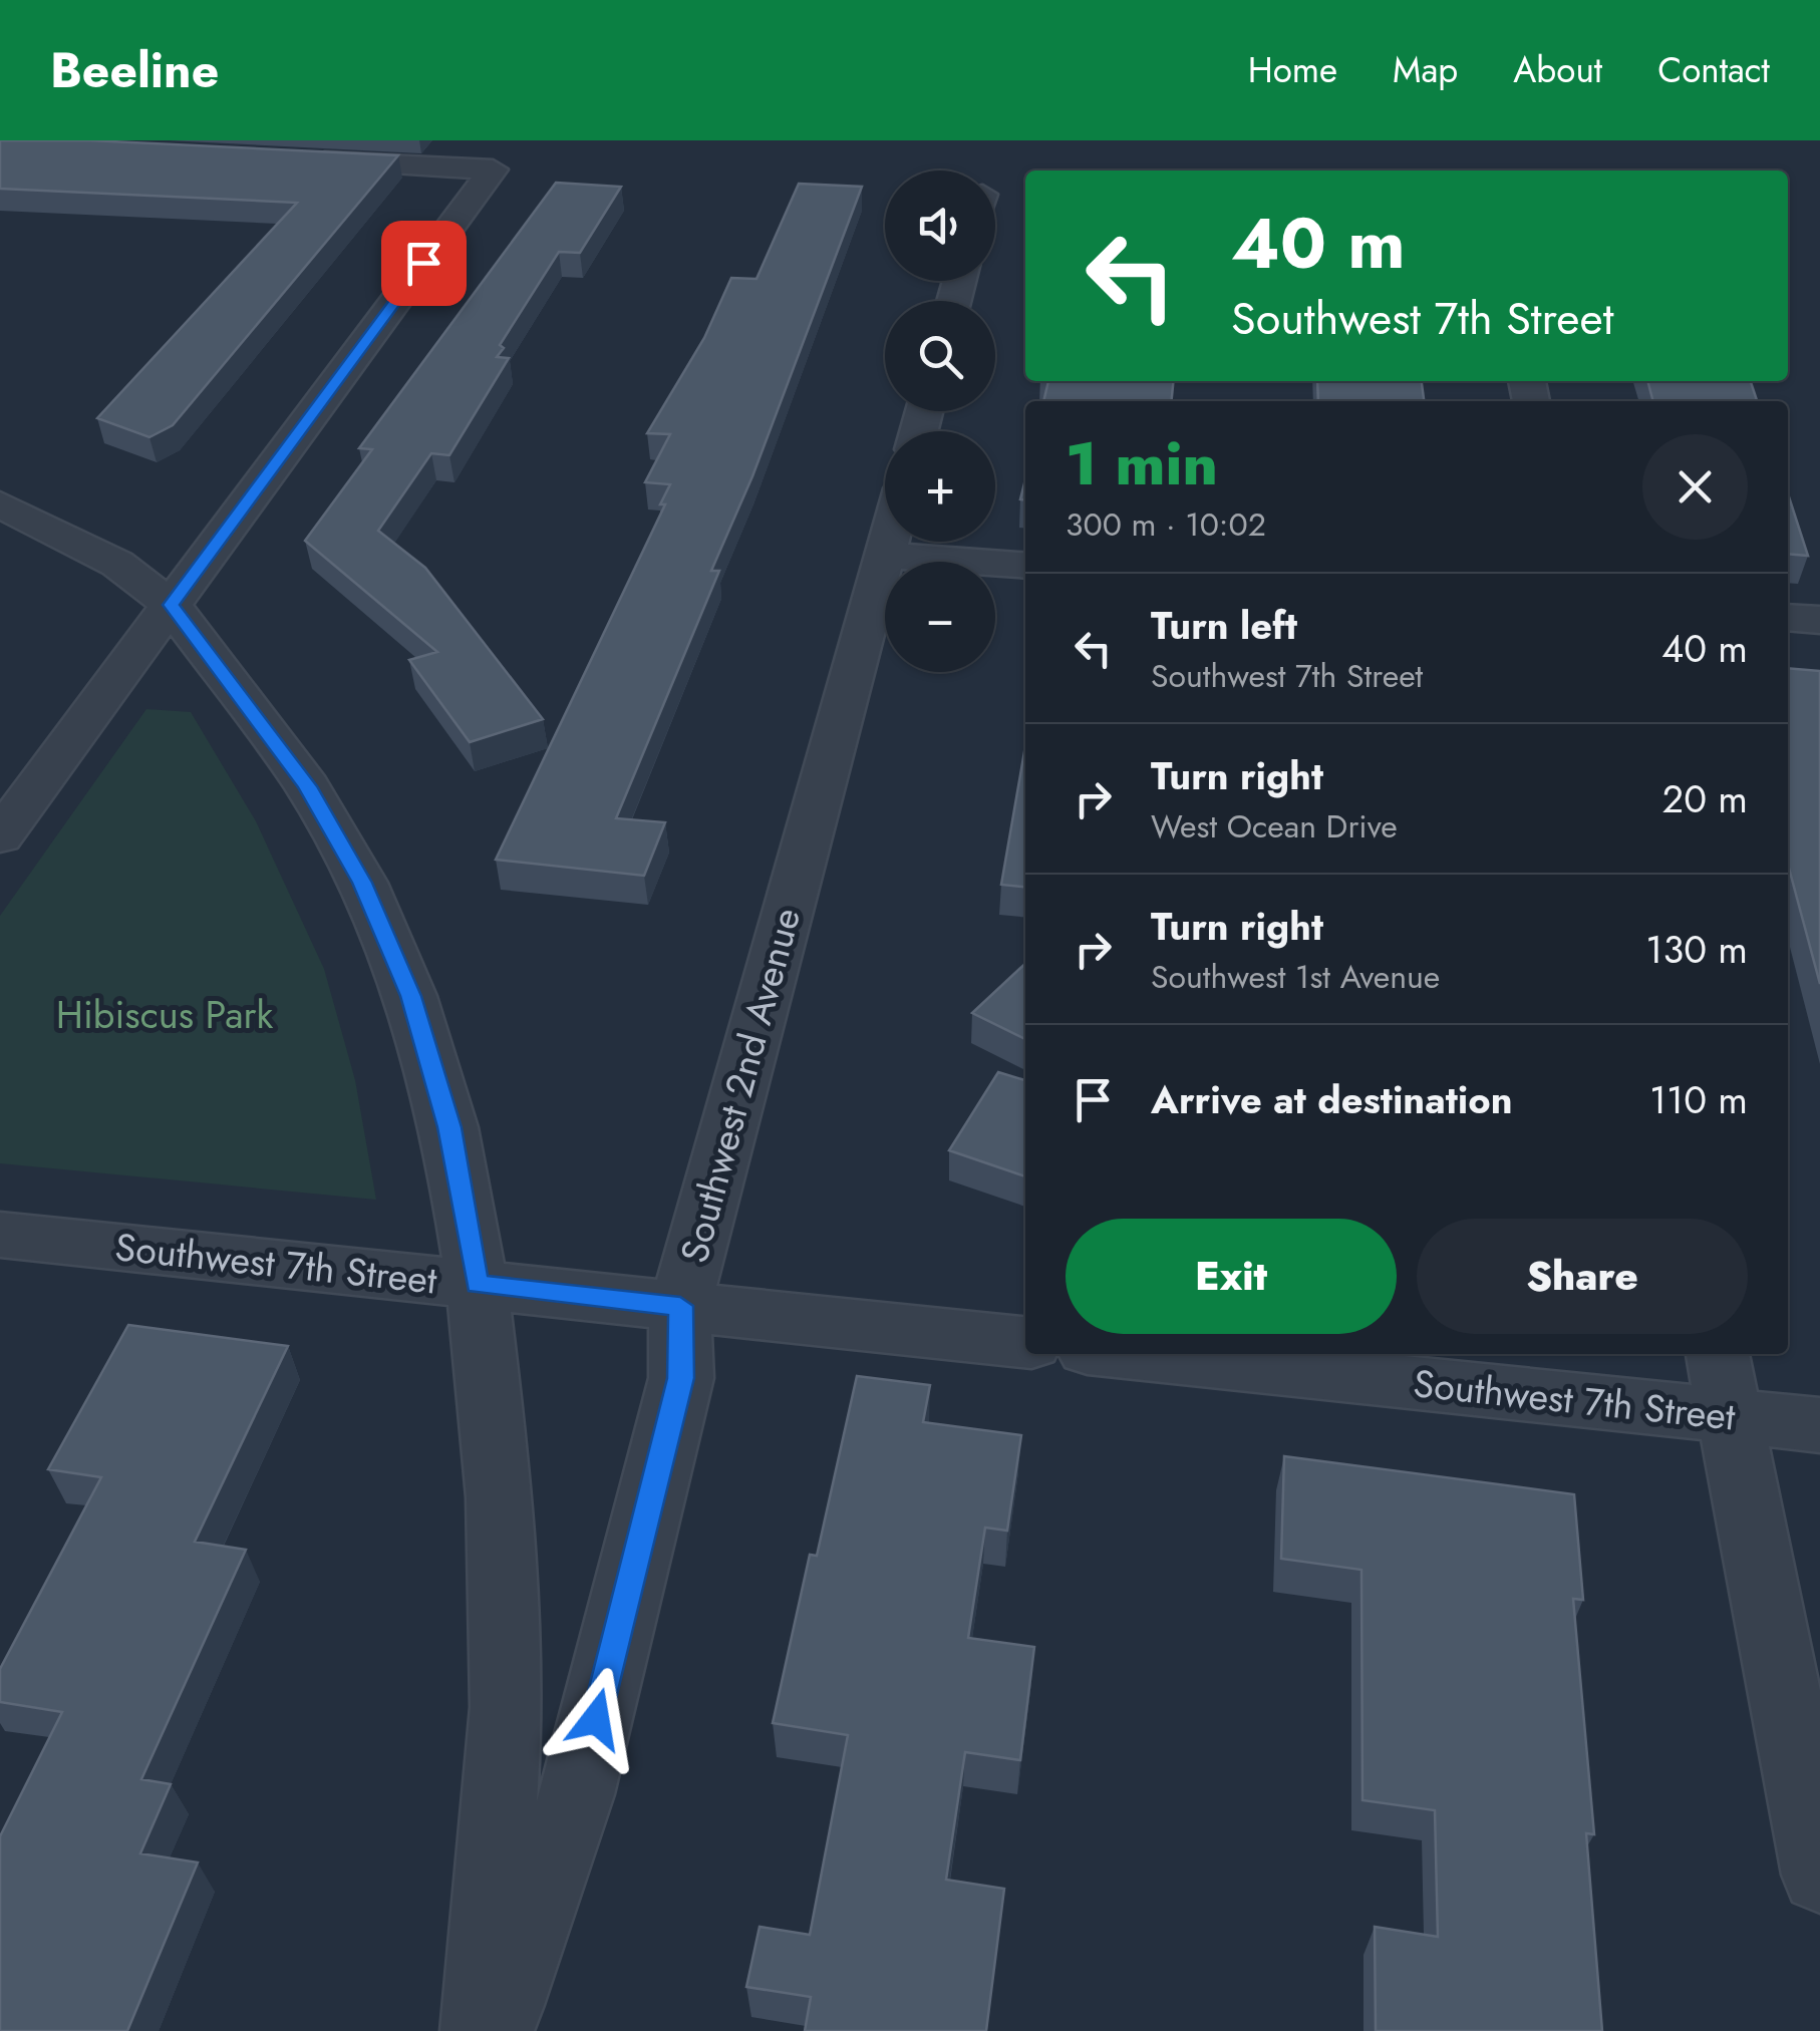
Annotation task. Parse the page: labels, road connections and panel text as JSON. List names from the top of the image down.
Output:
{
  "streets": {
    "street": ["Southwest 2nd Avenue", "Southwest 7th Street"]
  },
  "crossings": [
    ["Southwest 2nd Avenue", "Southwest 7th Street"]
  ],
  "parks": ["Hibiscus Park"],
  "page": {
    "header": "Beeline",
    "nav": [
      "Home",
      "Map",
      "About",
      "Contact"
    ],
    "map_buttons": ["+", "−"],
    "turn": ["40 m", "Southwest 7th Street"],
    "heading": ["1 min", "300 m · 10:02"],
    "list": [
      {
        "name": "Turn left",
        "note": "Southwest 7th Street",
        "value": "40 m"
      },
      {
        "name": "Turn right",
        "note": "West Ocean Drive",
        "value": "20 m"
      },
      {
        "name": "Turn right",
        "note": "Southwest 1st Avenue",
        "value": "130 m"
      },
      {
        "name": "Arrive at destination",
        "value": "110 m"
      }
    ],
    "buttons": ["Exit", "Share"]
  }
}
